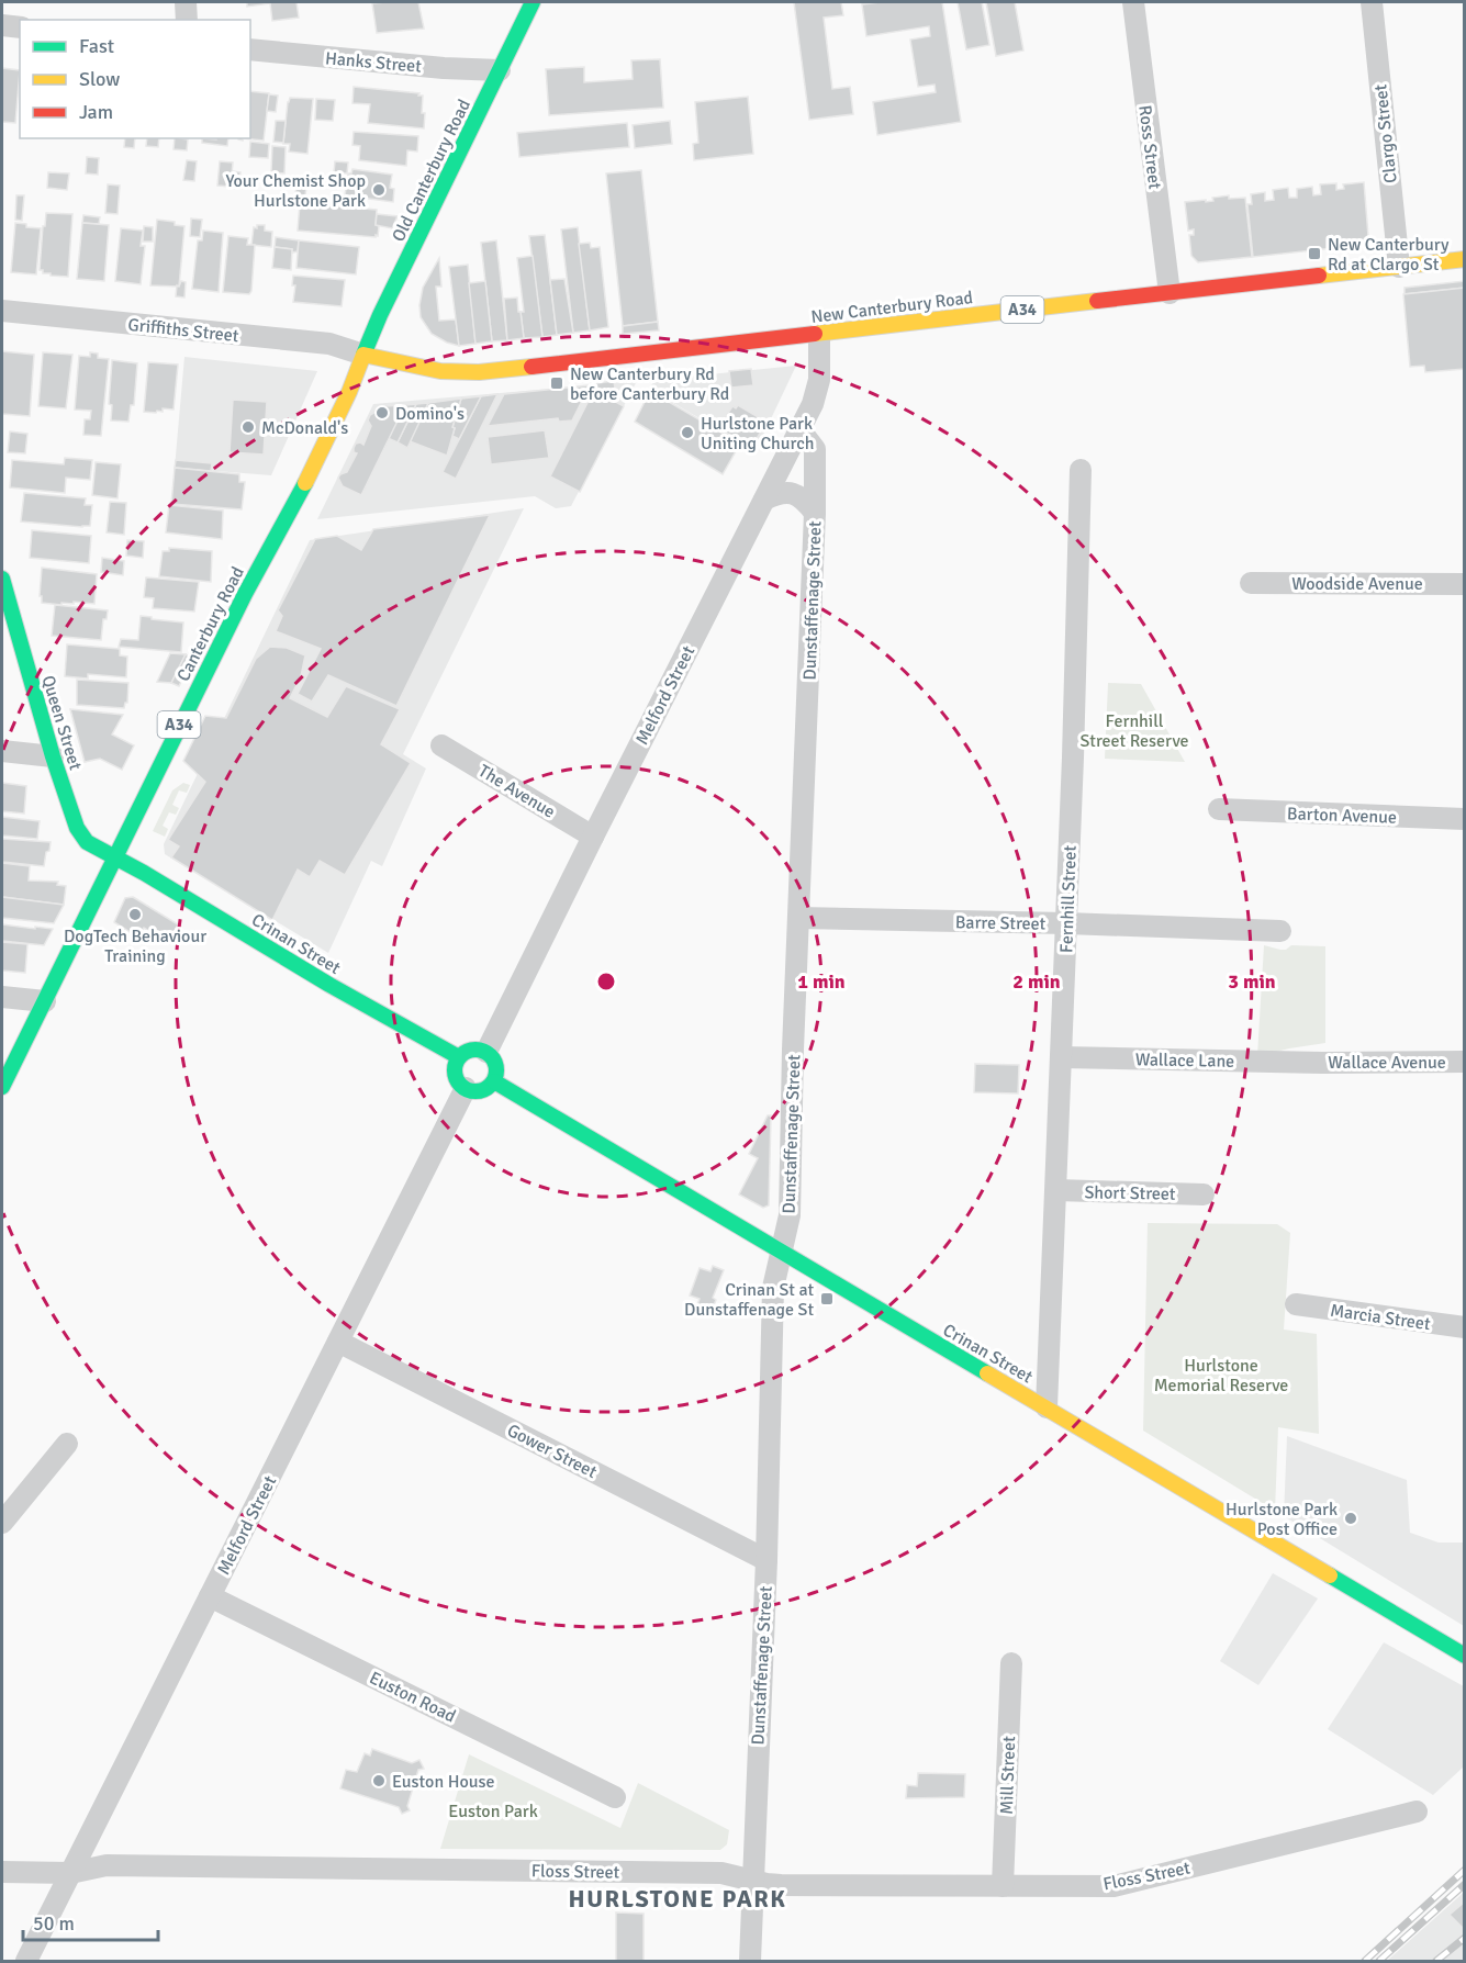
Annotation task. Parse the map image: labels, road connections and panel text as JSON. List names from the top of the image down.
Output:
{
  "streets": {
    "main road": [
      "Old Canterbury Road",
      "New Canterbury Road",
      "A34",
      "Canterbury Road",
      "Queen Street",
      "Crinan Street"
    ],
    "street": [
      "Hanks Street",
      "Clargo Street",
      "Ross Street",
      "Griffiths Street",
      "Woodside Avenue",
      "Dunstaffenage Street",
      "Melford Street",
      "The Avenue",
      "Barton Avenue",
      "Fernhill Street",
      "Barre Street",
      "Wallace Lane",
      "Wallace Avenue",
      "Short Street",
      "Marcia Street",
      "Gower Street",
      "Euston Road",
      "Mill Street",
      "Floss Street"
    ]
  },
  "crossings": [
    ["Hanks Street", "Old Canterbury Road"],
    ["Clargo Street", "New Canterbury Road"],
    ["Ross Street", "New Canterbury Road"],
    ["Old Canterbury Road", "New Canterbury Road"],
    ["Old Canterbury Road", "Griffiths Street"],
    ["Old Canterbury Road", "Canterbury Road"],
    ["New Canterbury Road", "Griffiths Street"],
    ["New Canterbury Road", "Canterbury Road"],
    ["New Canterbury Road", "Melford Street"],
    ["Griffiths Street", "Canterbury Road"],
    ["Dunstaffenage Street", "Melford Street"],
    ["Dunstaffenage Street", "Barre Street"],
    ["Dunstaffenage Street", "Crinan Street"],
    ["Dunstaffenage Street", "Gower Street"],
    ["Dunstaffenage Street", "Floss Street"],
    ["Canterbury Road", "Queen Street"],
    ["Canterbury Road", "Crinan Street"],
    ["Melford Street", "The Avenue"],
    ["Melford Street", "Crinan Street"],
    ["Melford Street", "Gower Street"],
    ["Melford Street", "Euston Road"],
    ["Melford Street", "Floss Street"],
    ["Queen Street", "Crinan Street"],
    ["Fernhill Street", "Barre Street"],
    ["Fernhill Street", "Crinan Street"],
    ["Fernhill Street", "Wallace Lane"],
    ["Fernhill Street", "Short Street"],
    ["Wallace Lane", "Wallace Avenue"],
    ["Mill Street", "Floss Street"]
  ],
  "districts": ["HURLSTONE PARK"],
  "parks": ["Fernhill Street Reserve", "Hurlstone Memorial Reserve", "Euston Park"],
  "places": {
    "other": [
      "Your Chemist Shop Hurlstone Park",
      "Domino's",
      "McDonald's",
      "Hurlstone Park Uniting Church",
      "DogTech Behaviour Training",
      "Hurlstone Park Post Office",
      "Euston House"
    ],
    "transit": ["New Canterbury Rd at Clargo St", "New Canterbury Rd before Canterbury Rd", "Crinan St at Dunstaffenage St"]
  },
  "legend": ["Fast", "Slow", "Jam"],
  "scale_bar": "50 m",
  "rings": ["1 min", "2 min", "3 min"]
}
